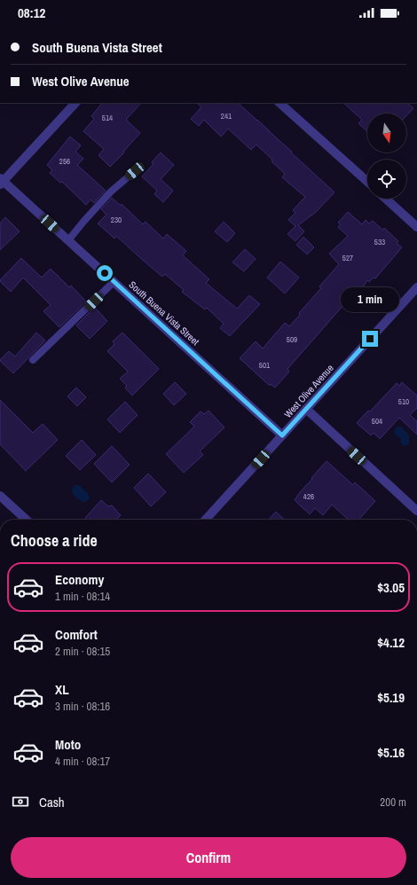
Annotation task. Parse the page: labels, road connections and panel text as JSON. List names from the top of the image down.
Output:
{
  "streets": {
    "street": ["South Buena Vista Street", "West Olive Avenue"]
  },
  "crossings": [
    ["South Buena Vista Street", "West Olive Avenue"]
  ],
  "house_numbers": [
    "241",
    "514",
    "256",
    "230",
    "533",
    "527",
    "509",
    "501",
    "510",
    "504",
    "426"
  ],
  "north": "bottom",
  "page": {
    "status": "08:12",
    "banner": ["South Buena Vista Street", "West Olive Avenue"],
    "bubble": "1 min",
    "heading": "Choose a ride",
    "list": [
      {
        "name": "Economy",
        "note": "1 min · 08:14",
        "value": "$3.05"
      },
      {
        "name": "Comfort",
        "note": "2 min · 08:15",
        "value": "$4.12"
      },
      {
        "name": "XL",
        "note": "3 min · 08:16",
        "value": "$5.19"
      },
      {
        "name": "Moto",
        "note": "4 min · 08:17",
        "value": "$5.16"
      }
    ],
    "pay": ["Cash", "200 m"],
    "buttons": "Confirm"
  }
}
